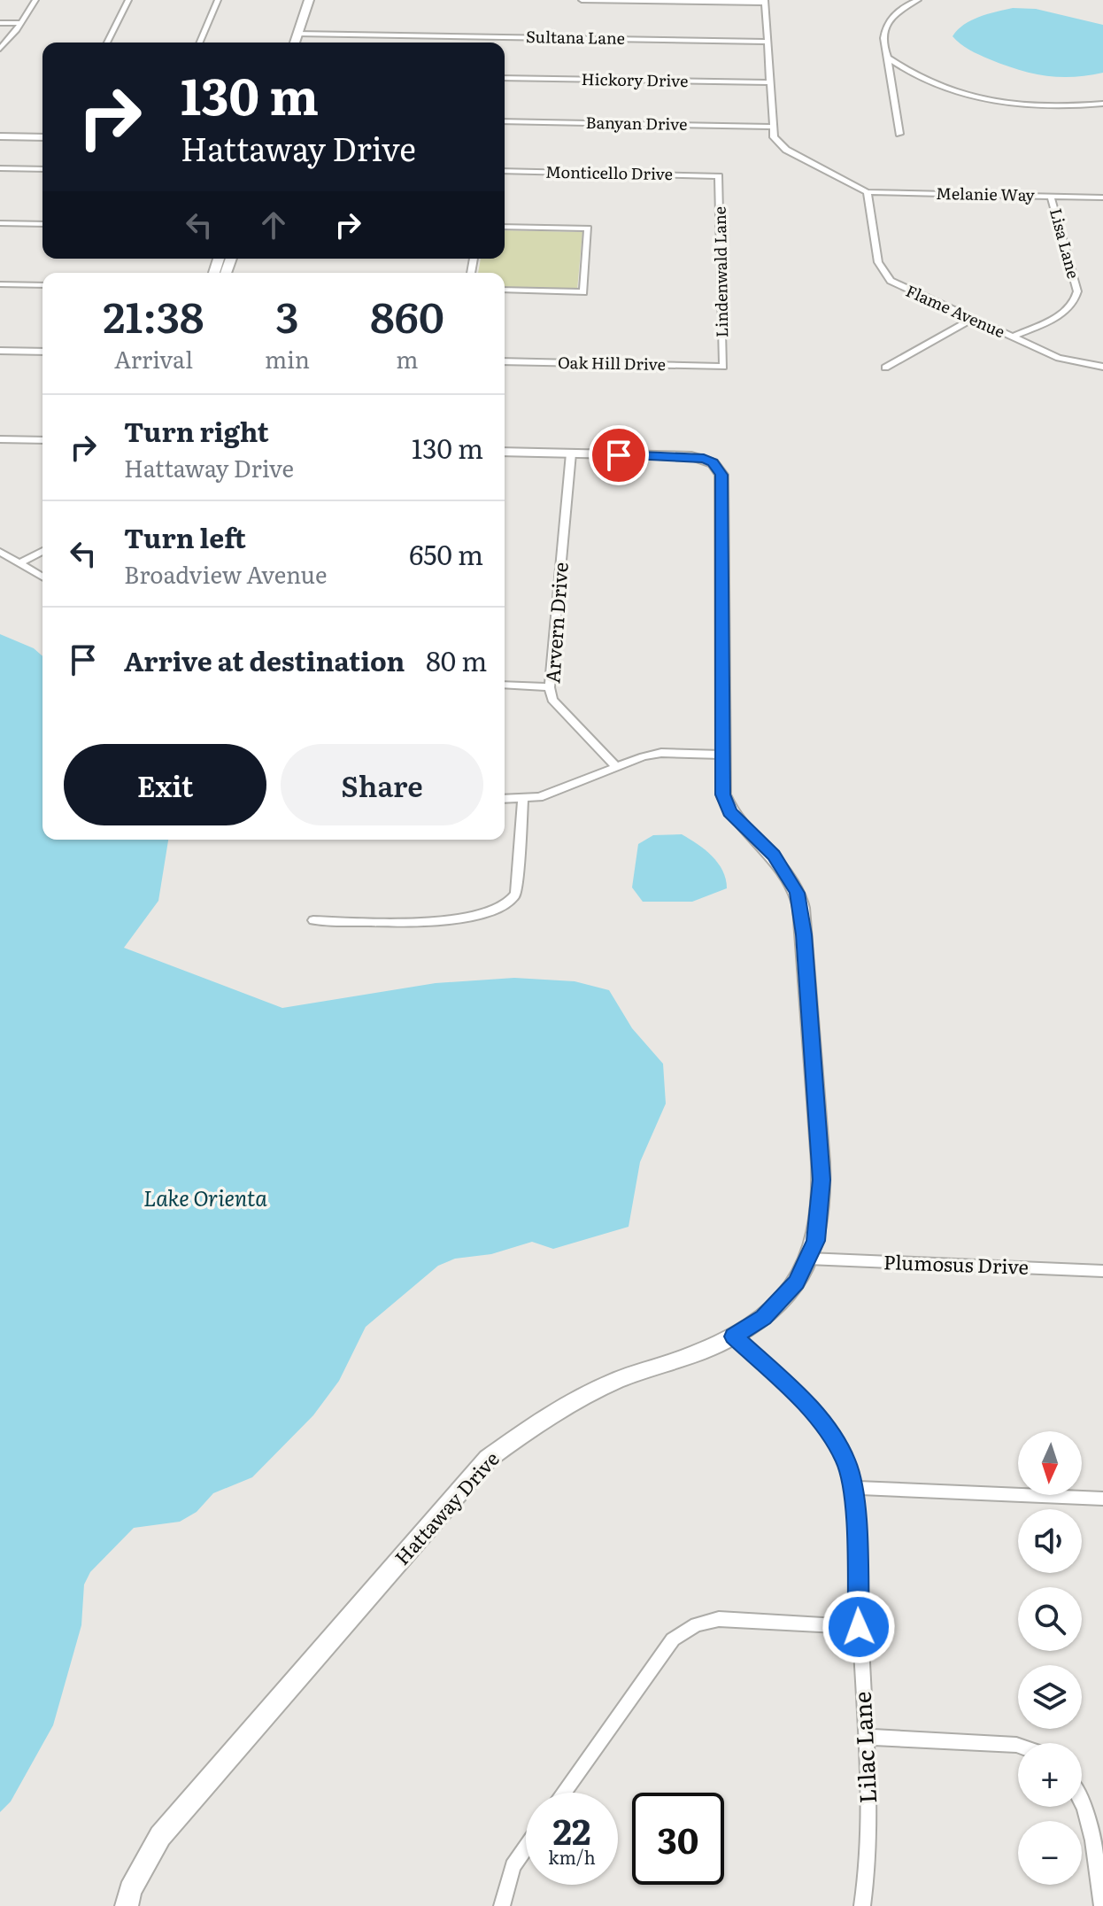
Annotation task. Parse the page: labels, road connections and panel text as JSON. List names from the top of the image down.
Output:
{
  "streets": {
    "street": [
      "Sultana Lane",
      "Hickory Drive",
      "Banyan Drive",
      "Monticello Drive",
      "Melanie Way",
      "Lisa Lane",
      "Lindenwald Lane",
      "Flame Avenue",
      "Oak Hill Drive",
      "Arvern Drive",
      "Plumosus Drive",
      "Hattaway Drive",
      "Lilac Lane"
    ]
  },
  "crossings": [
    ["Monticello Drive", "Lindenwald Lane"],
    ["Melanie Way", "Lisa Lane"],
    ["Melanie Way", "Flame Avenue"],
    ["Lisa Lane", "Flame Avenue"],
    ["Lindenwald Lane", "Oak Hill Drive"],
    ["Arvern Drive", "Hattaway Drive"],
    ["Plumosus Drive", "Hattaway Drive"],
    ["Hattaway Drive", "Lilac Lane"]
  ],
  "water": ["Lake Orienta"],
  "north": "bottom",
  "page": {
    "turn": ["130 m", "Hattaway Drive"],
    "eta": [
      "21:38",
      "Arrival",
      "3",
      "min",
      "860",
      "m"
    ],
    "list": [
      {
        "name": "Turn right",
        "note": "Hattaway Drive",
        "value": "130 m"
      },
      {
        "name": "Turn left",
        "note": "Broadview Avenue",
        "value": "650 m"
      },
      {
        "name": "Arrive at destination",
        "value": "80 m"
      }
    ],
    "buttons": ["Exit", "Share"],
    "map_buttons": ["+", "−"],
    "speed": "22 km/h",
    "limit": "30"
  }
}
